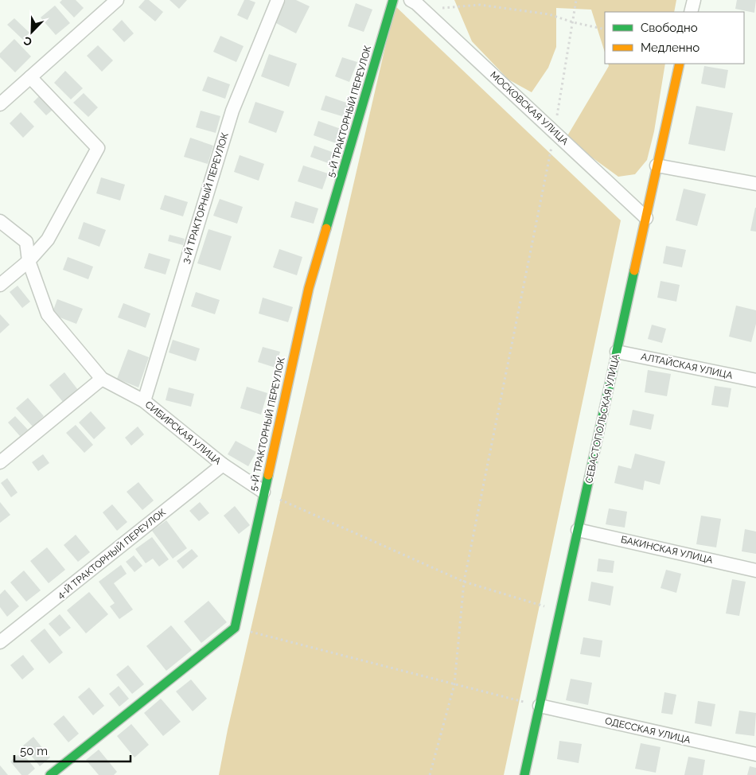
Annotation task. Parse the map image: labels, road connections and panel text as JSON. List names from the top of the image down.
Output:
{
  "streets": {
    "street": [
      "МОСКОВСКАЯ УЛИЦА",
      "5-Й ТРАКТОРНЫЙ ПЕРЕУЛОК",
      "3-Й ТРАКТОРНЫЙ ПЕРЕУЛОК",
      "АЛТАЙСКАЯ УЛИЦА",
      "СЕВАСТОПОЛЬСКАЯ УЛИЦА",
      "СИБИРСКАЯ УЛИЦА",
      "БАКИНСКАЯ УЛИЦА",
      "4-Й ТРАКТОРНЫЙ ПЕРЕУЛОК",
      "ОДЕССКАЯ УЛИЦА"
    ]
  },
  "crossings": [
    ["МОСКОВСКАЯ УЛИЦА", "СЕВАСТОПОЛЬСКАЯ УЛИЦА"],
    ["5-Й ТРАКТОРНЫЙ ПЕРЕУЛОК", "СИБИРСКАЯ УЛИЦА"],
    ["3-Й ТРАКТОРНЫЙ ПЕРЕУЛОК", "СИБИРСКАЯ УЛИЦА"],
    ["АЛТАЙСКАЯ УЛИЦА", "СЕВАСТОПОЛЬСКАЯ УЛИЦА"],
    ["СЕВАСТОПОЛЬСКАЯ УЛИЦА", "БАКИНСКАЯ УЛИЦА"],
    ["СЕВАСТОПОЛЬСКАЯ УЛИЦА", "ОДЕССКАЯ УЛИЦА"],
    ["СИБИРСКАЯ УЛИЦА", "4-Й ТРАКТОРНЫЙ ПЕРЕУЛОК"]
  ],
  "legend": ["Свободно", "Медленно"],
  "scale_bar": "50 m",
  "north": "bottom left"
}
